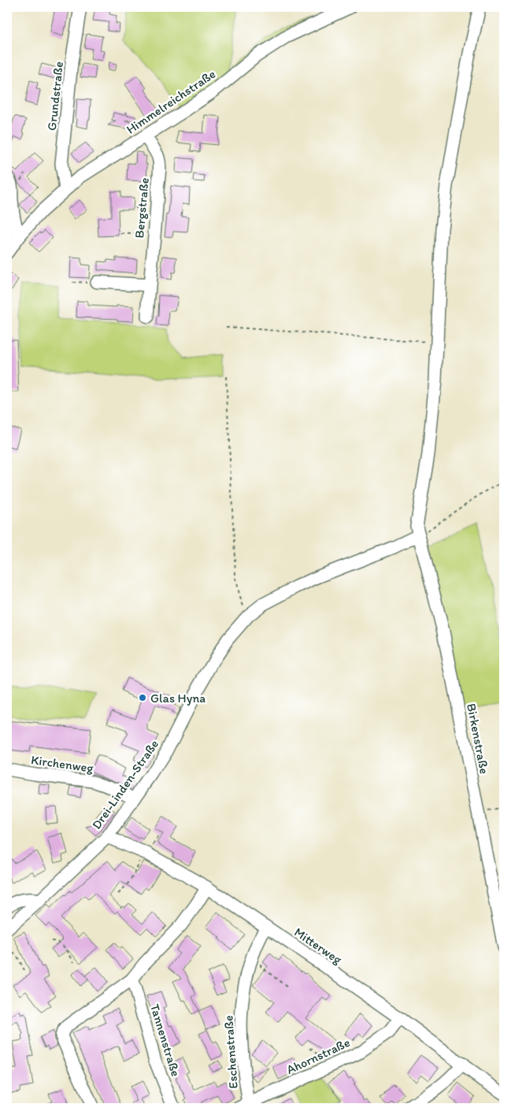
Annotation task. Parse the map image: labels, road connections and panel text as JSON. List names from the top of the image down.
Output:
{
  "streets": {
    "street": [
      "Grundstraße",
      "Himmelreichstraße",
      "Bergstraße",
      "Birkenstraße",
      "Kirchenweg",
      "Drei-Linden-Straße",
      "Mitterweg",
      "Tannenstraße",
      "Eschenstraße",
      "Ahornstraße"
    ]
  },
  "crossings": [
    ["Grundstraße", "Himmelreichstraße"],
    ["Himmelreichstraße", "Bergstraße"],
    ["Birkenstraße", "Drei-Linden-Straße"],
    ["Kirchenweg", "Drei-Linden-Straße"],
    ["Drei-Linden-Straße", "Mitterweg"],
    ["Mitterweg", "Eschenstraße"],
    ["Mitterweg", "Ahornstraße"],
    ["Eschenstraße", "Ahornstraße"]
  ],
  "places": ["Glas Hyna"]
}
